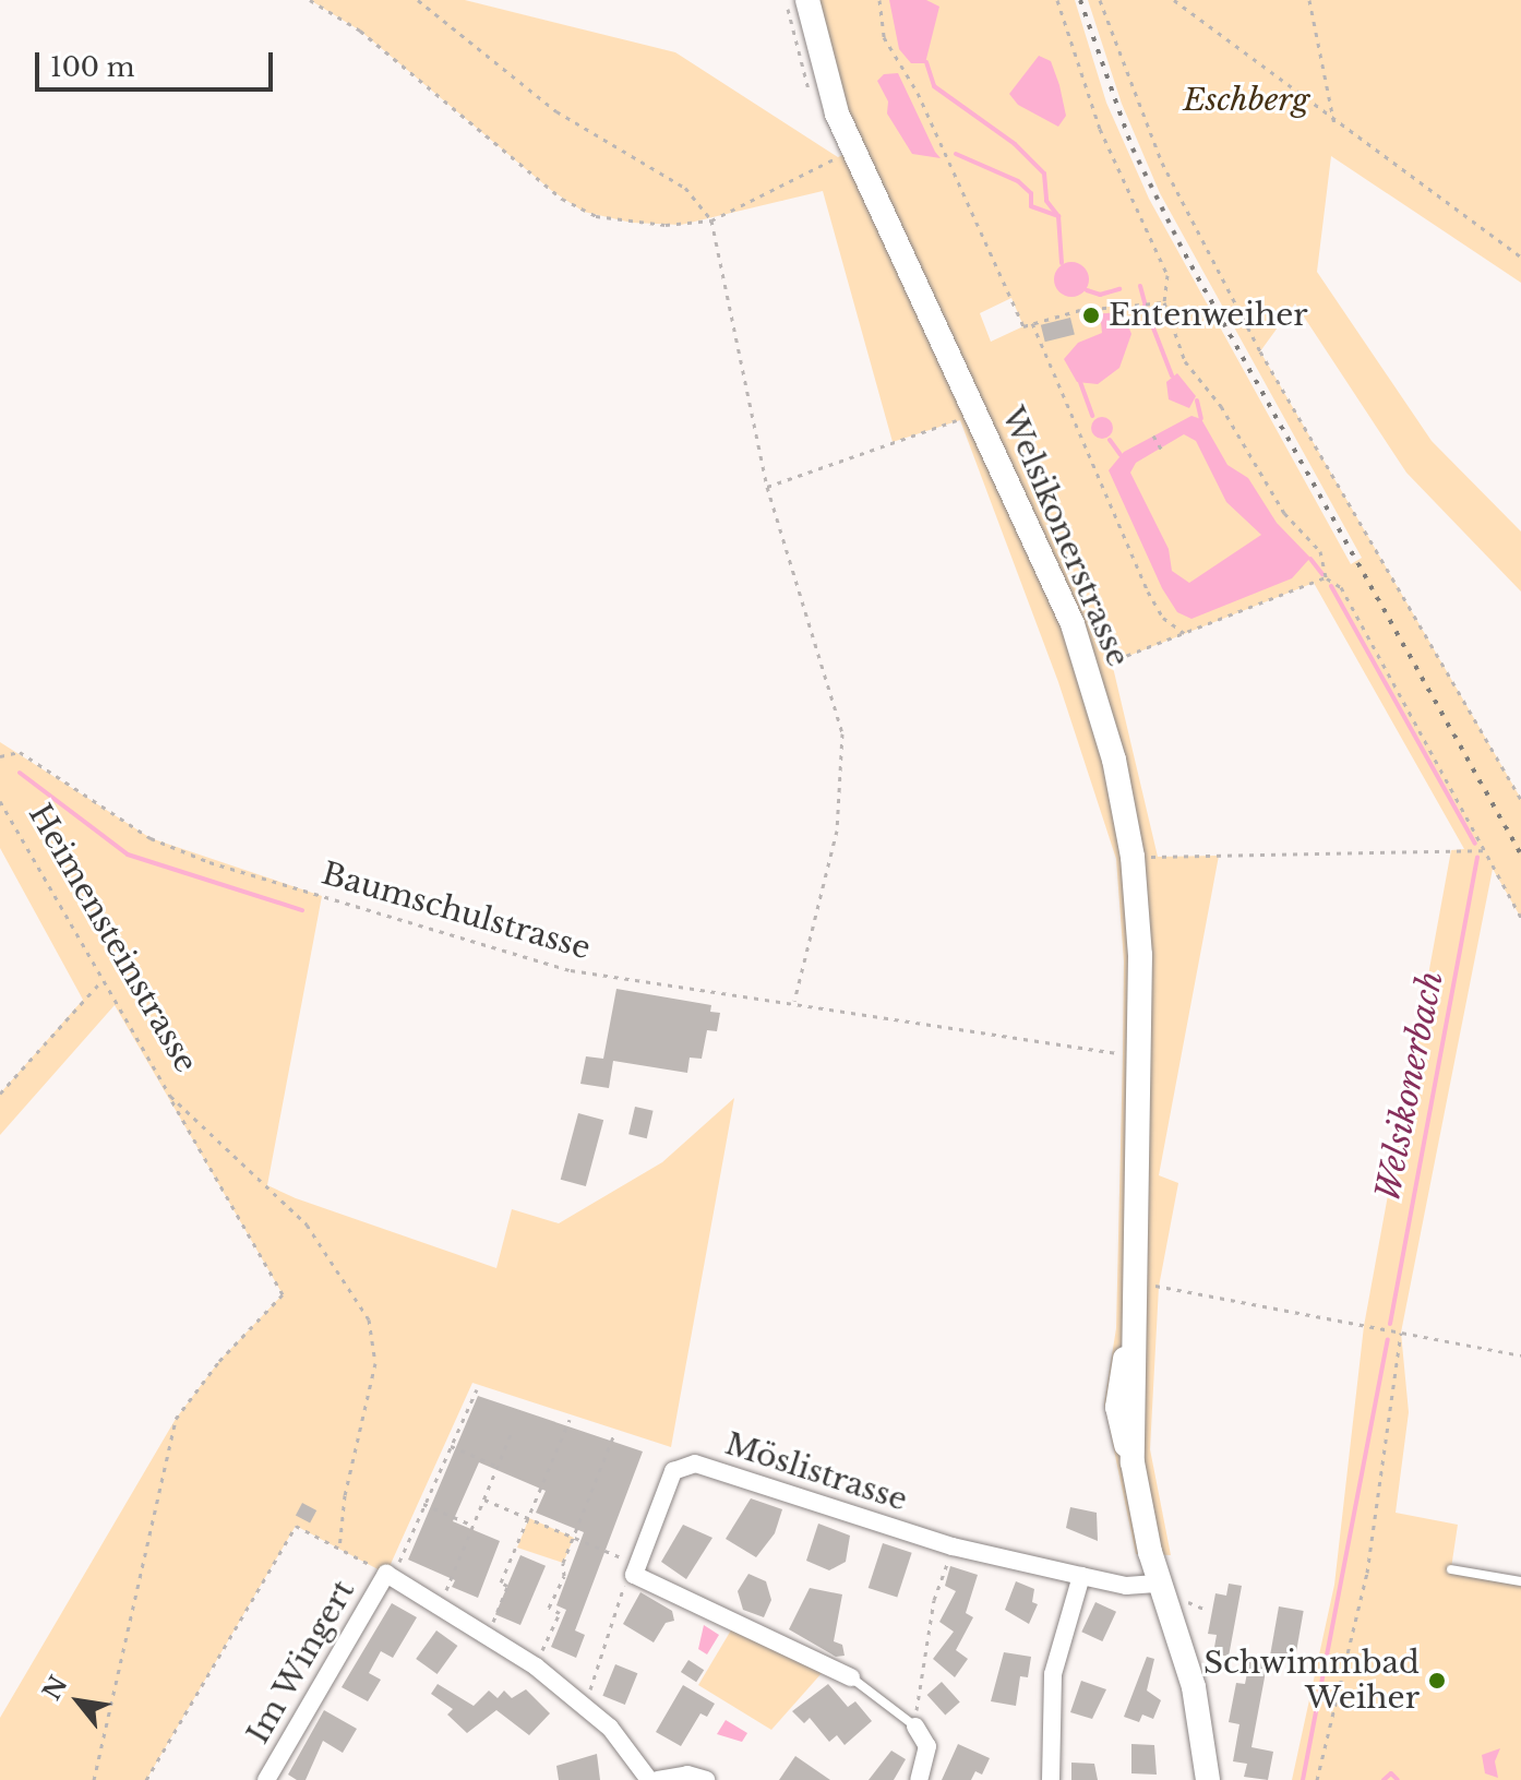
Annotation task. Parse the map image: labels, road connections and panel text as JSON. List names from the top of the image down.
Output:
{
  "streets": {
    "main road": ["Welsikonerstrasse"],
    "street": ["Möslistrasse", "Im Wingert"],
    "path": ["Baumschulstrasse", "Heimensteinstrasse"]
  },
  "water": ["Welsikonerbach"],
  "parks": ["Eschberg"],
  "places": ["Entenweiher", "Schwimmbad Weiher"],
  "scale_bar": "100 m",
  "north": "top left"
}
